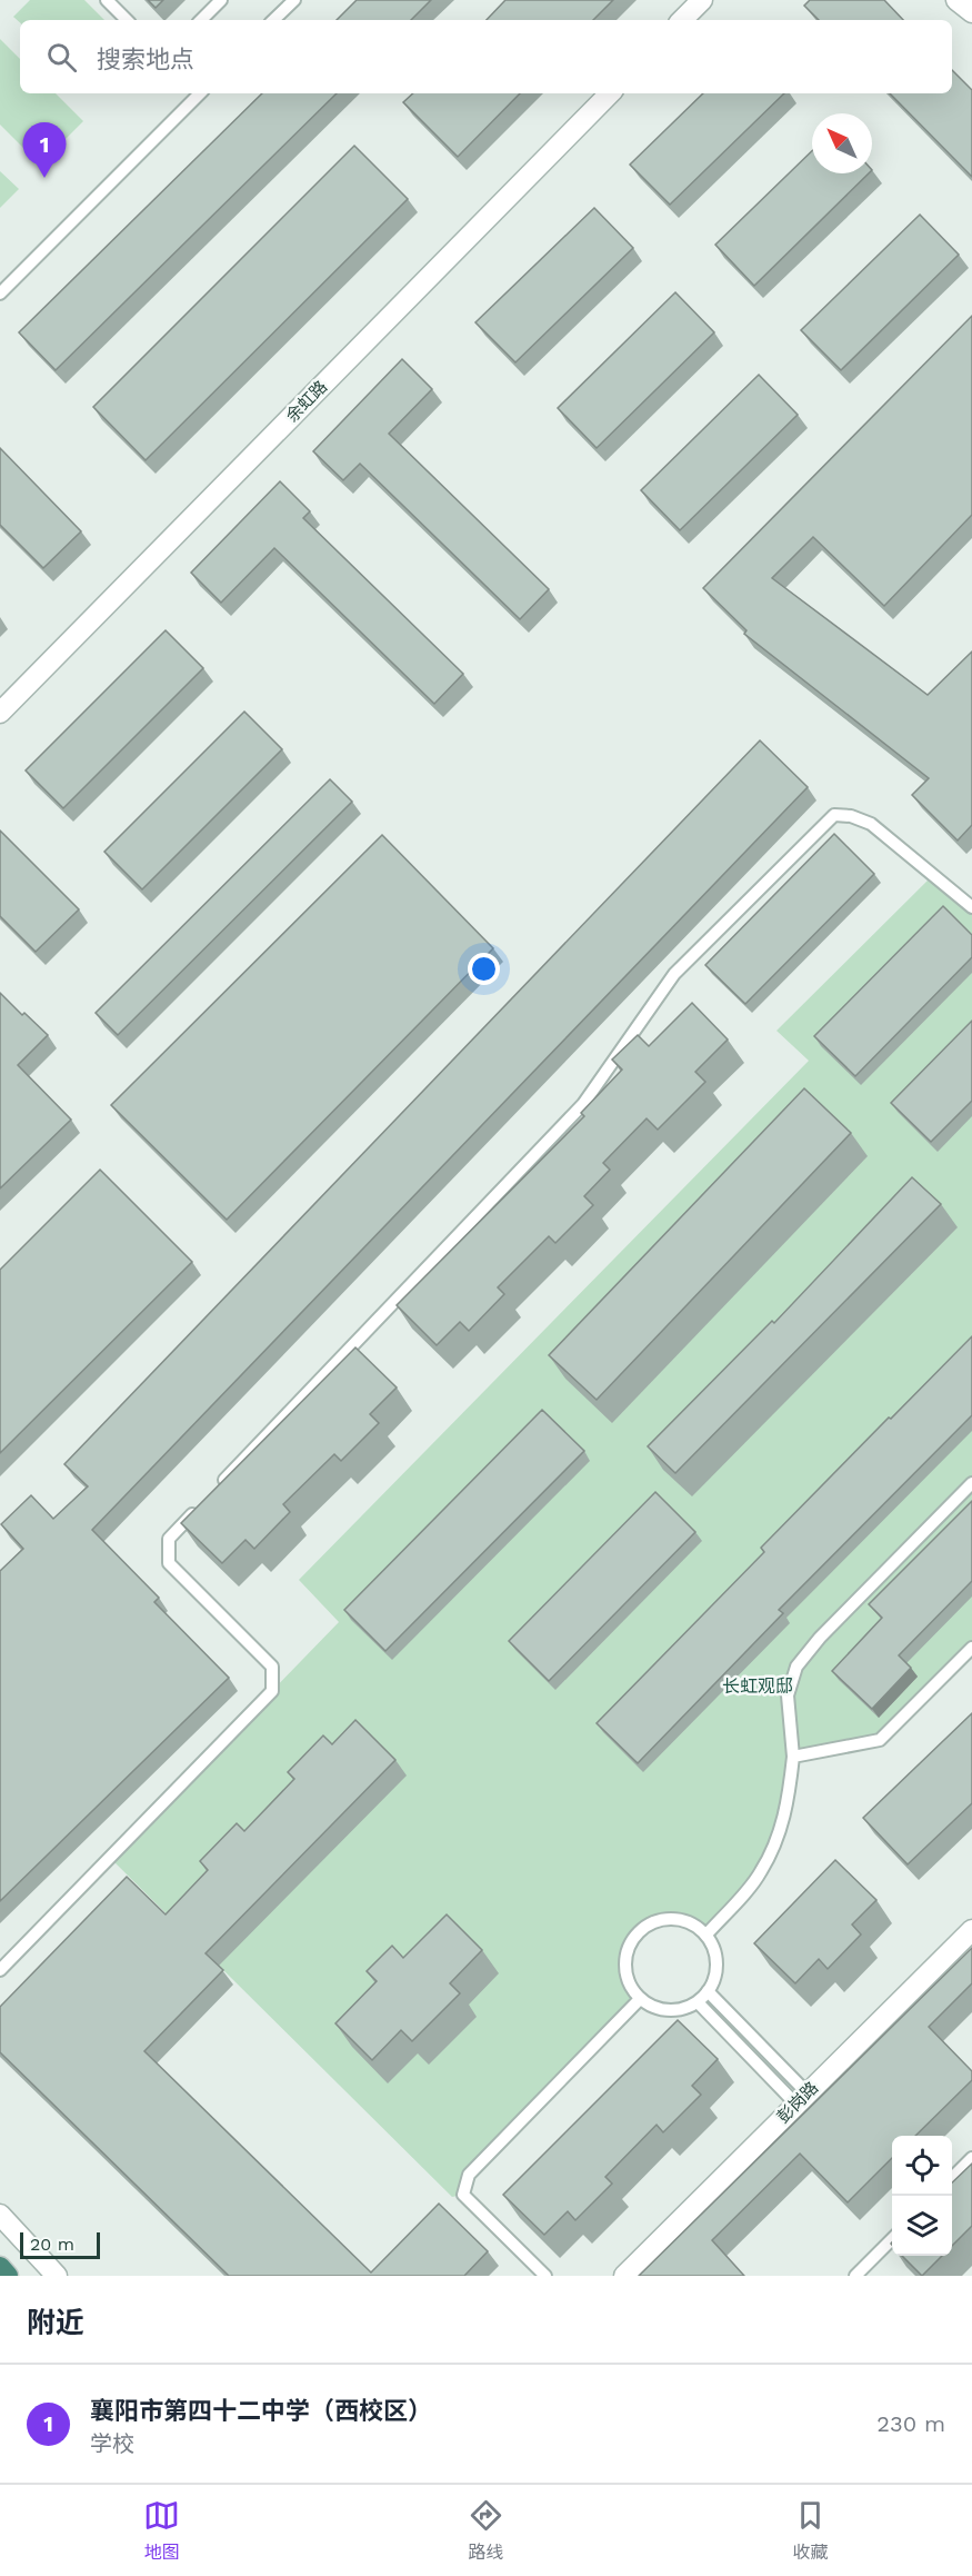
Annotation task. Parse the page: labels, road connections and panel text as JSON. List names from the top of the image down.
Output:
{
  "streets": {
    "street": ["余虹路", "彭岗路"]
  },
  "districts": ["长虹观邸"],
  "scale_bar": "20 m",
  "north": "top left",
  "page": {
    "search": "搜索地点",
    "pins": "1",
    "scale": "20 m",
    "heading": "附近",
    "list": [
      {
        "mark": "1",
        "name": "襄阳市第四十二中学（西校区）",
        "note": "学校",
        "value": "230 m"
      }
    ],
    "nav": ["地图", "路线", "收藏"]
  }
}
